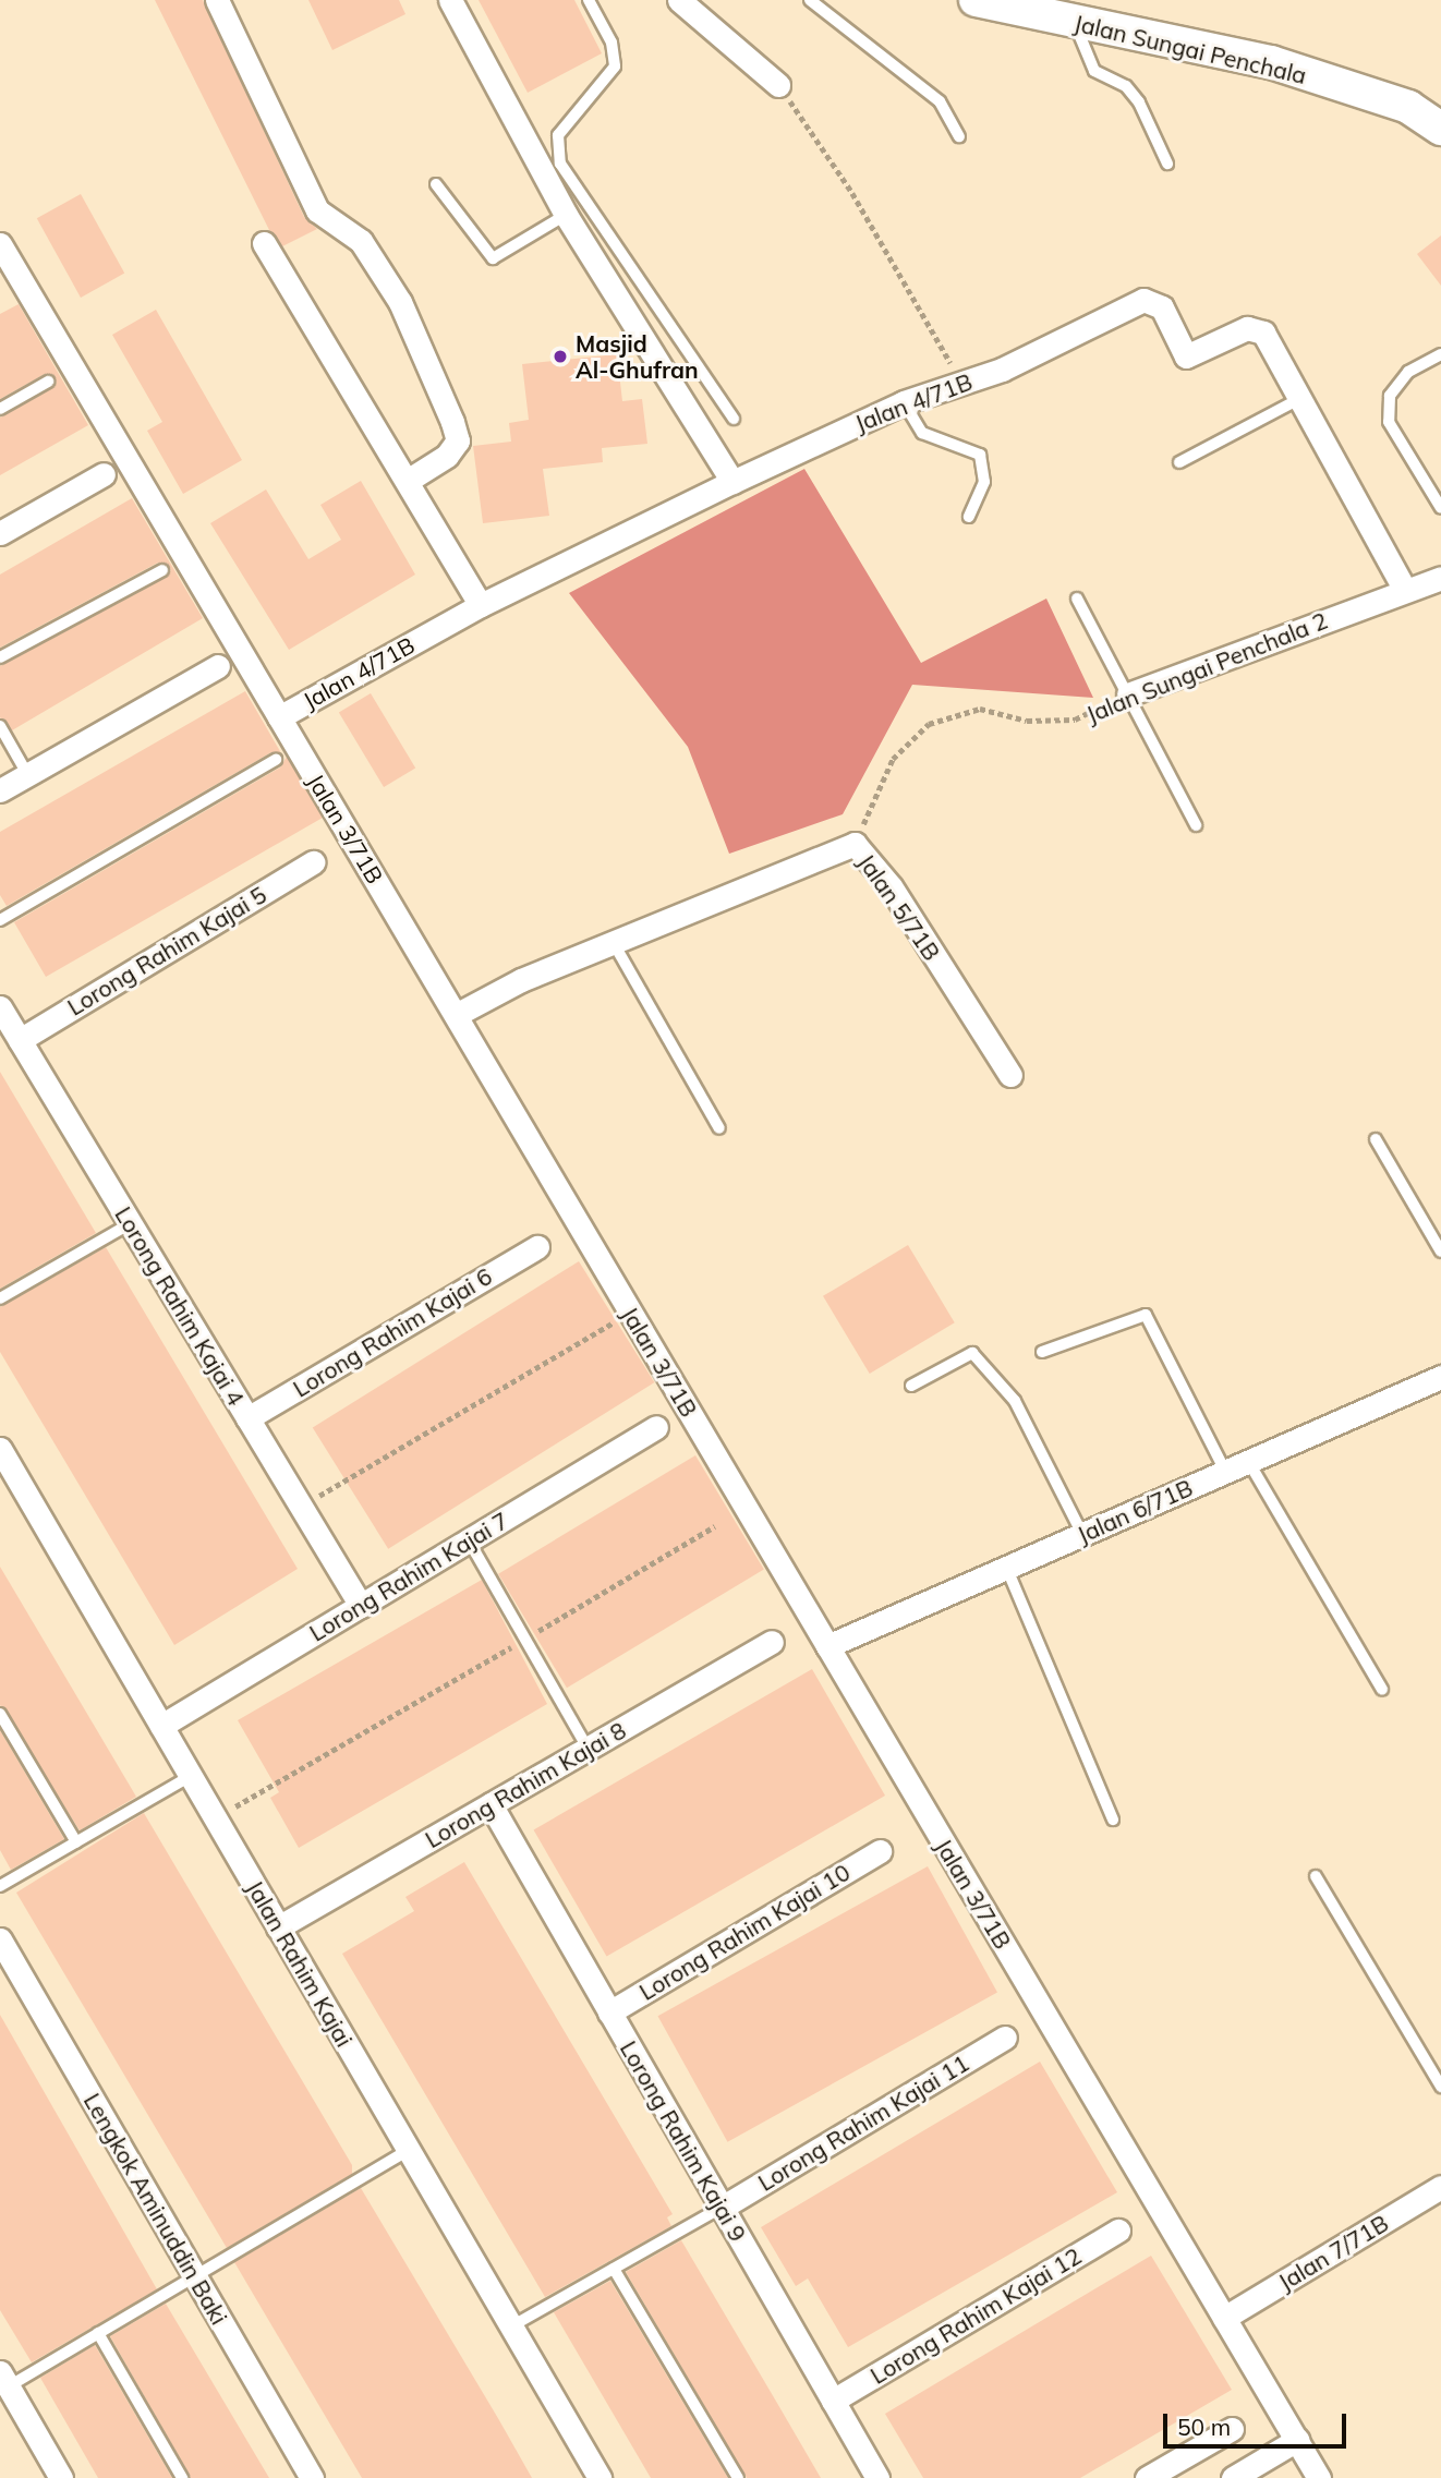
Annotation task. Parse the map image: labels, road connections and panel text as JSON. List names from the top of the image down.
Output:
{
  "streets": {
    "street": [
      "Jalan Sungai Penchala",
      "Jalan 4/71B",
      "Jalan Sungai Penchala 2",
      "Jalan 3/71B",
      "Jalan 5/71B",
      "Lorong Rahim Kajai 5",
      "Lorong Rahim Kajai 4",
      "Lorong Rahim Kajai 6",
      "Jalan 6/71B",
      "Lorong Rahim Kajai 7",
      "Lorong Rahim Kajai 8",
      "Lorong Rahim Kajai 10",
      "Jalan Rahim Kajai",
      "Lorong Rahim Kajai 11",
      "Lorong Rahim Kajai 9",
      "Lengkok Aminuddin Baki",
      "Jalan 7/71B",
      "Lorong Rahim Kajai 12"
    ]
  },
  "crossings": [
    ["Jalan 4/71B", "Jalan Sungai Penchala 2"],
    ["Jalan 4/71B", "Jalan 3/71B"],
    ["Jalan Sungai Penchala 2", "Jalan 5/71B"],
    ["Jalan 3/71B", "Jalan 5/71B"],
    ["Jalan 3/71B", "Jalan 6/71B"],
    ["Jalan 3/71B", "Jalan 7/71B"],
    ["Lorong Rahim Kajai 5", "Lorong Rahim Kajai 4"],
    ["Lorong Rahim Kajai 4", "Lorong Rahim Kajai 6"],
    ["Lorong Rahim Kajai 4", "Lorong Rahim Kajai 7"],
    ["Lorong Rahim Kajai 7", "Jalan Rahim Kajai"],
    ["Lorong Rahim Kajai 8", "Jalan Rahim Kajai"],
    ["Lorong Rahim Kajai 8", "Lorong Rahim Kajai 9"],
    ["Lorong Rahim Kajai 10", "Lorong Rahim Kajai 9"],
    ["Lorong Rahim Kajai 11", "Lorong Rahim Kajai 9"],
    ["Lorong Rahim Kajai 9", "Lorong Rahim Kajai 12"]
  ],
  "places": ["Masjid Al-Ghufran"],
  "scale_bar": "50 m"
}
